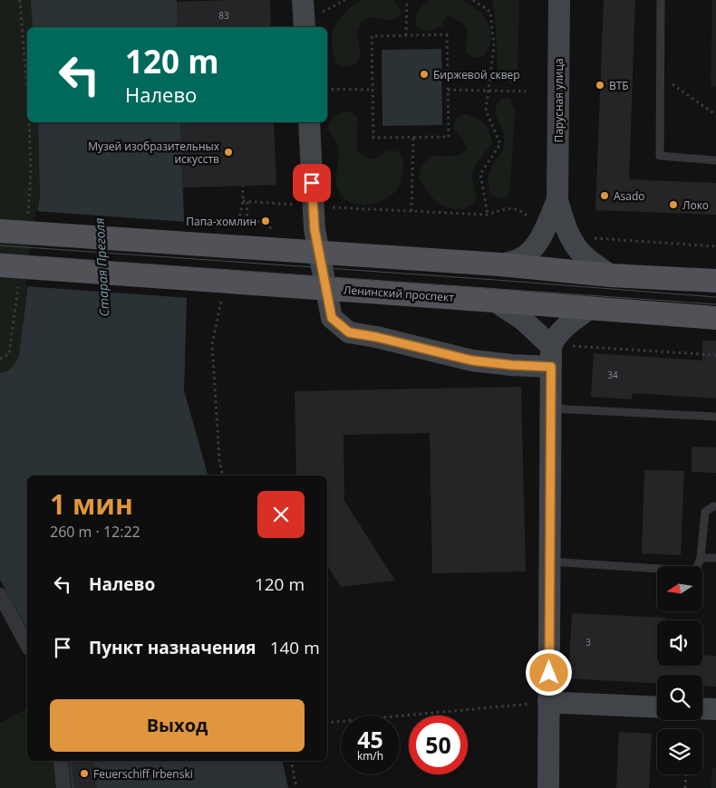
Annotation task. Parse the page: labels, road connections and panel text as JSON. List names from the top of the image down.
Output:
{
  "streets": {
    "main road": ["Ленинский проспект"],
    "street": ["Парусная улица"]
  },
  "water": ["Старая Преголя"],
  "places": [
    "Биржевой сквер",
    "ВТБ",
    "Музей изобразительных искусств",
    "Asado",
    "Локо",
    "Папа-хомлин",
    "Feuerschiff Irbenski"
  ],
  "house_numbers": ["83", "34", "3"],
  "north": "left",
  "page": {
    "turn": ["120 m", "Налево"],
    "heading": ["1 мин", "260 m · 12:22"],
    "list": [
      {
        "name": "Налево",
        "value": "120 m"
      },
      {
        "name": "Пункт назначения",
        "value": "140 m"
      }
    ],
    "buttons": "Выход",
    "speed": "45 km/h",
    "limit": "50"
  }
}
